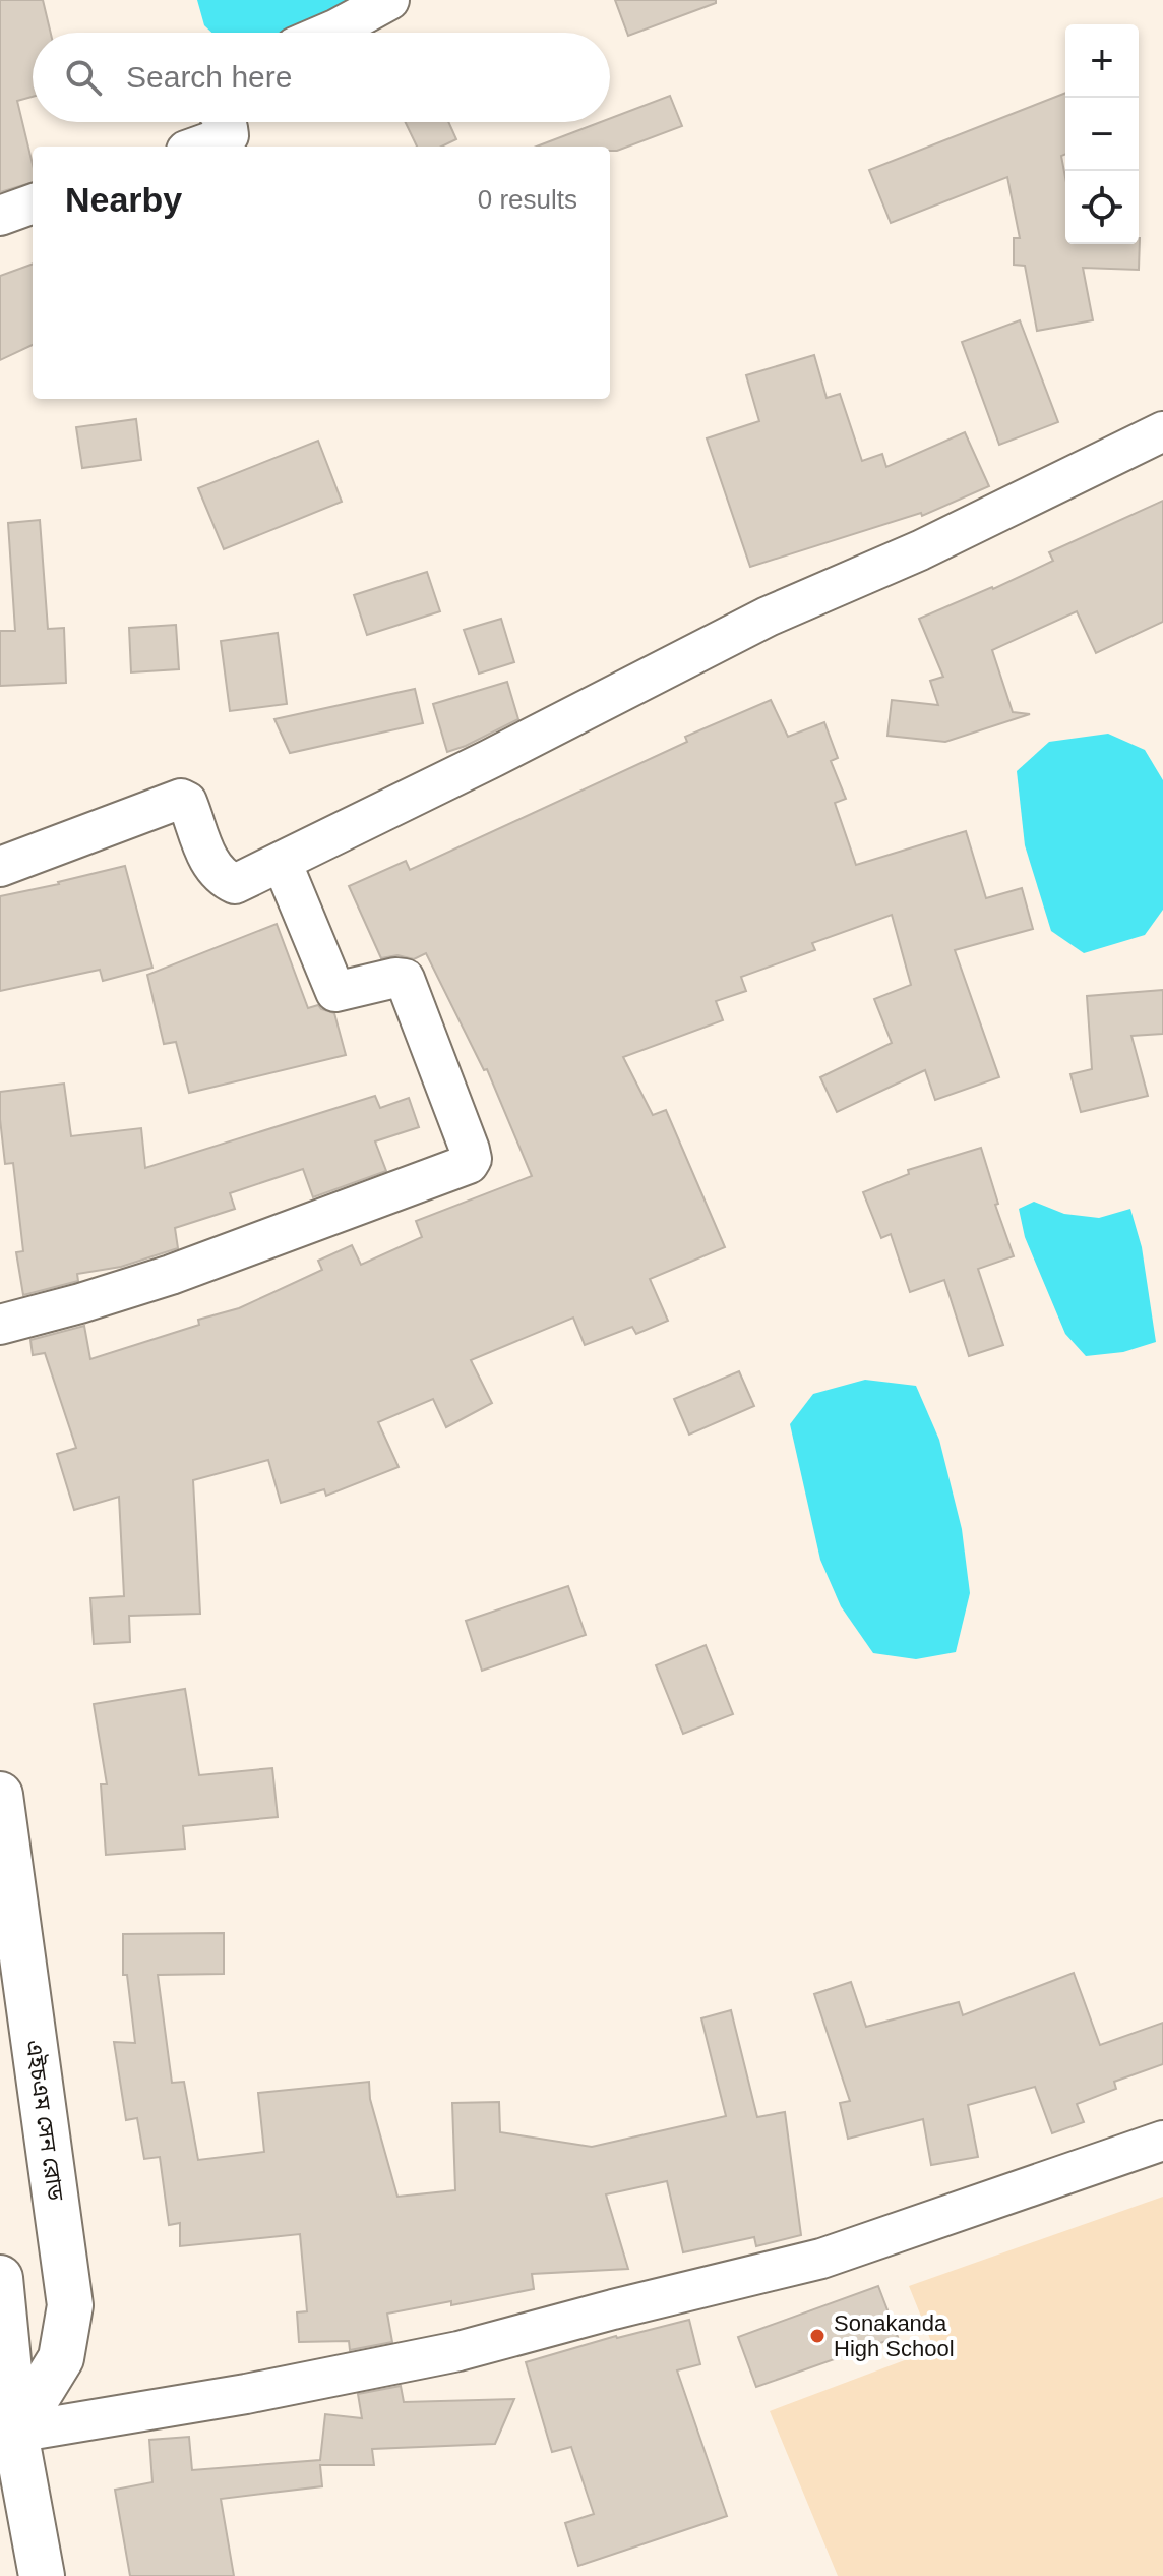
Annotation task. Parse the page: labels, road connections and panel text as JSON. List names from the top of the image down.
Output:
{
  "streets": {
    "main road": ["এইচএম সেন রোড"]
  },
  "places": ["Sonakanda High School"],
  "page": {
    "map_buttons": ["+", "−"],
    "search": "Search here",
    "heading": ["Nearby", "0 results"]
  }
}
